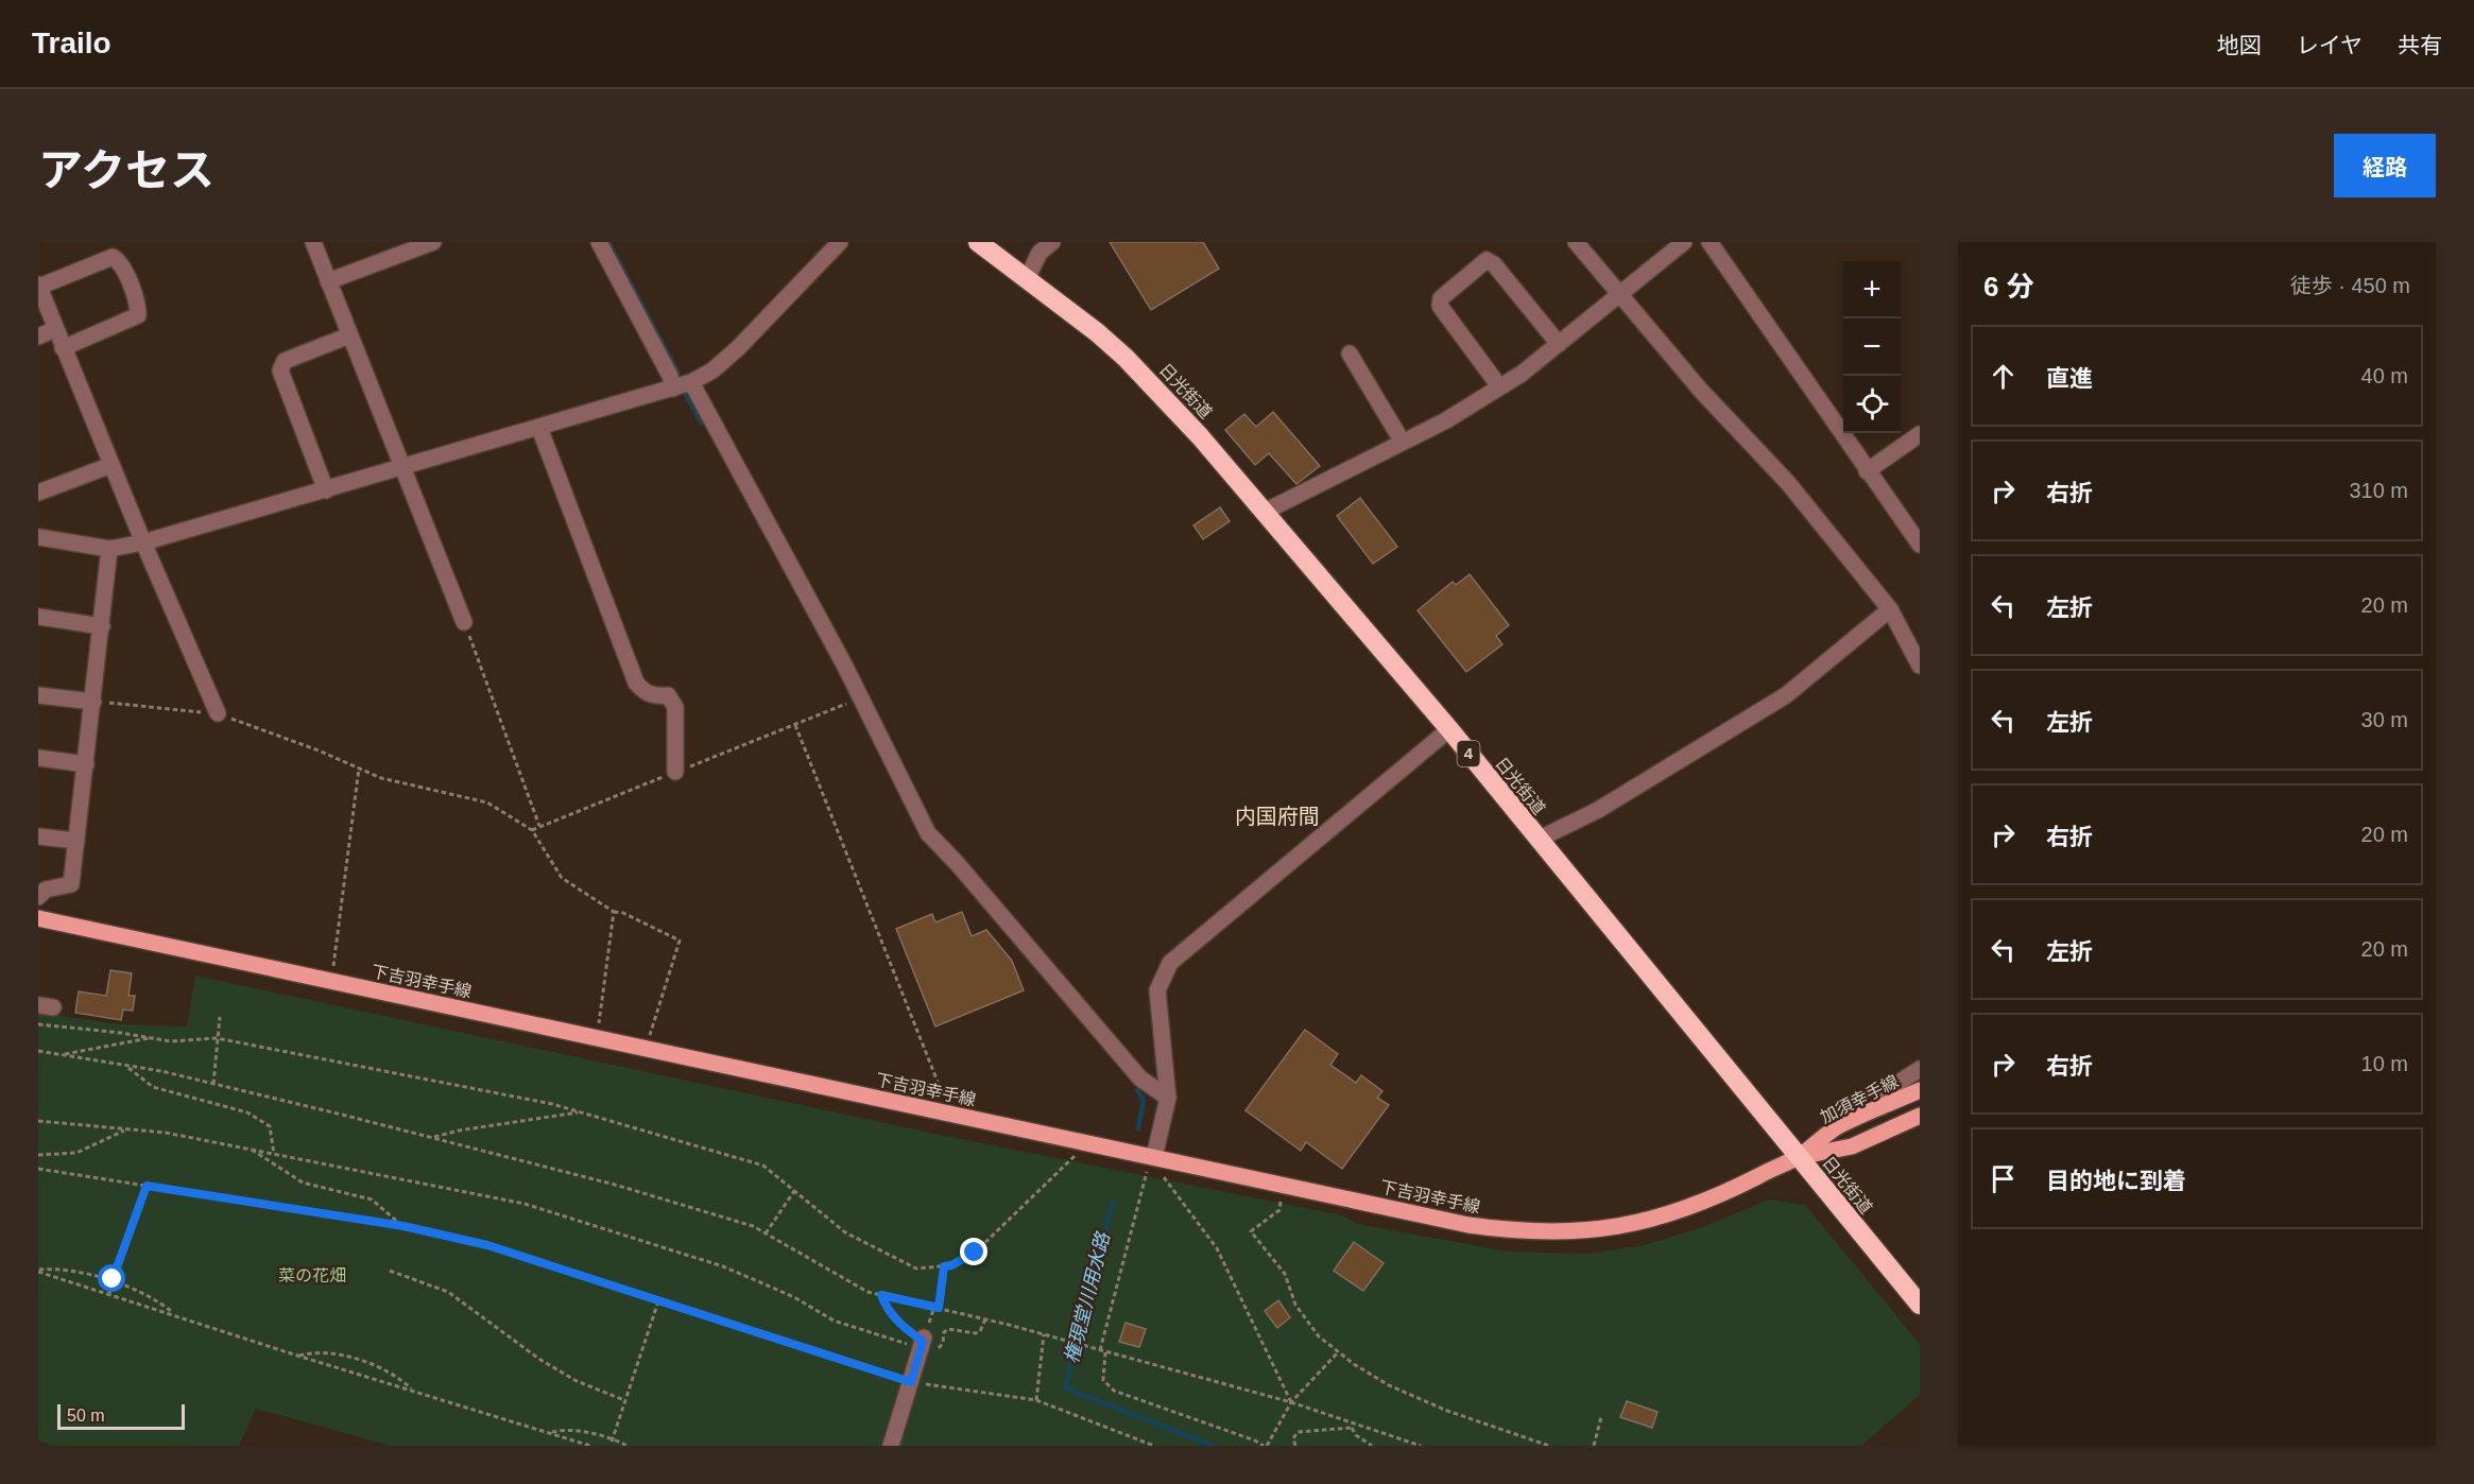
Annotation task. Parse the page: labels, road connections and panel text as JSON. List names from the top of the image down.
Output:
{
  "streets": {
    "highway": ["日光街道", "4"],
    "main road": ["下吉羽幸手線", "加須幸手線"]
  },
  "crossings": [
    ["日光街道", "下吉羽幸手線"],
    ["日光街道", "加須幸手線"],
    ["下吉羽幸手線", "加須幸手線"]
  ],
  "districts": ["内国府間"],
  "water": ["権現堂川用水路"],
  "parks": ["菜の花畑"],
  "scale_bar": "50 m",
  "page": {
    "header": "Trailo",
    "nav": ["地図", "レイヤ", "共有"],
    "title": "アクセス",
    "buttons": "経路",
    "heading": ["6 分", "徒歩 · 450 m"],
    "map_buttons": ["+", "−"],
    "list": [
      ["直進", "40 m"],
      ["右折", "310 m"],
      ["左折", "20 m"],
      ["左折", "30 m"],
      ["右折", "20 m"],
      ["左折", "20 m"],
      ["右折", "10 m"],
      "目的地に到着"
    ],
    "scale": "50 m"
  }
}
